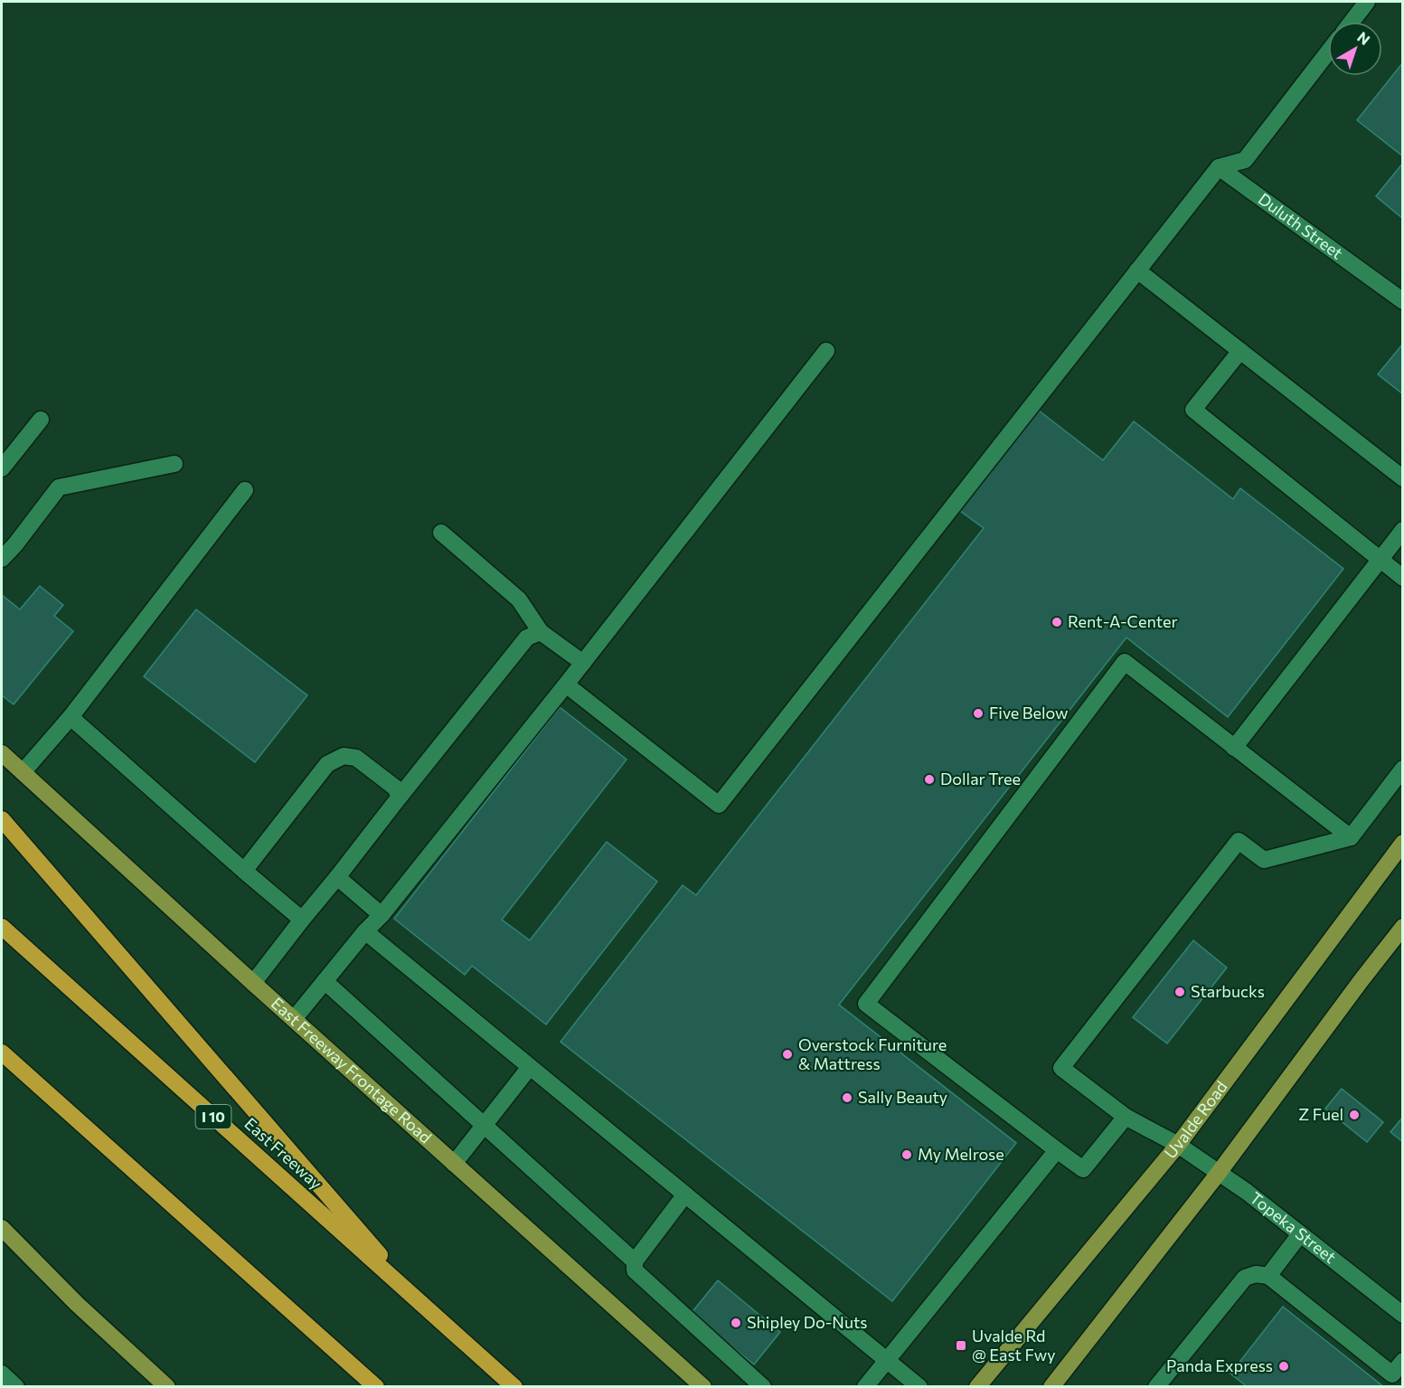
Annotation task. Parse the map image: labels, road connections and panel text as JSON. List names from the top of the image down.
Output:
{
  "streets": {
    "highway": ["I 10", "East Freeway"],
    "main road": ["East Freeway Frontage Road", "Uvalde Road"],
    "street": ["Duluth Street", "Topeka Street"]
  },
  "crossings": [
    ["Uvalde Road", "Topeka Street"]
  ],
  "places": {
    "other": [
      "Rent-A-Center",
      "Five Below",
      "Dollar Tree",
      "Starbucks",
      "Overstock Furniture & Mattress",
      "Sally Beauty",
      "Z Fuel",
      "My Melrose",
      "Shipley Do-Nuts",
      "Panda Express"
    ],
    "transit": ["Uvalde Rd @ East Fwy"]
  },
  "north": "top right"
}
